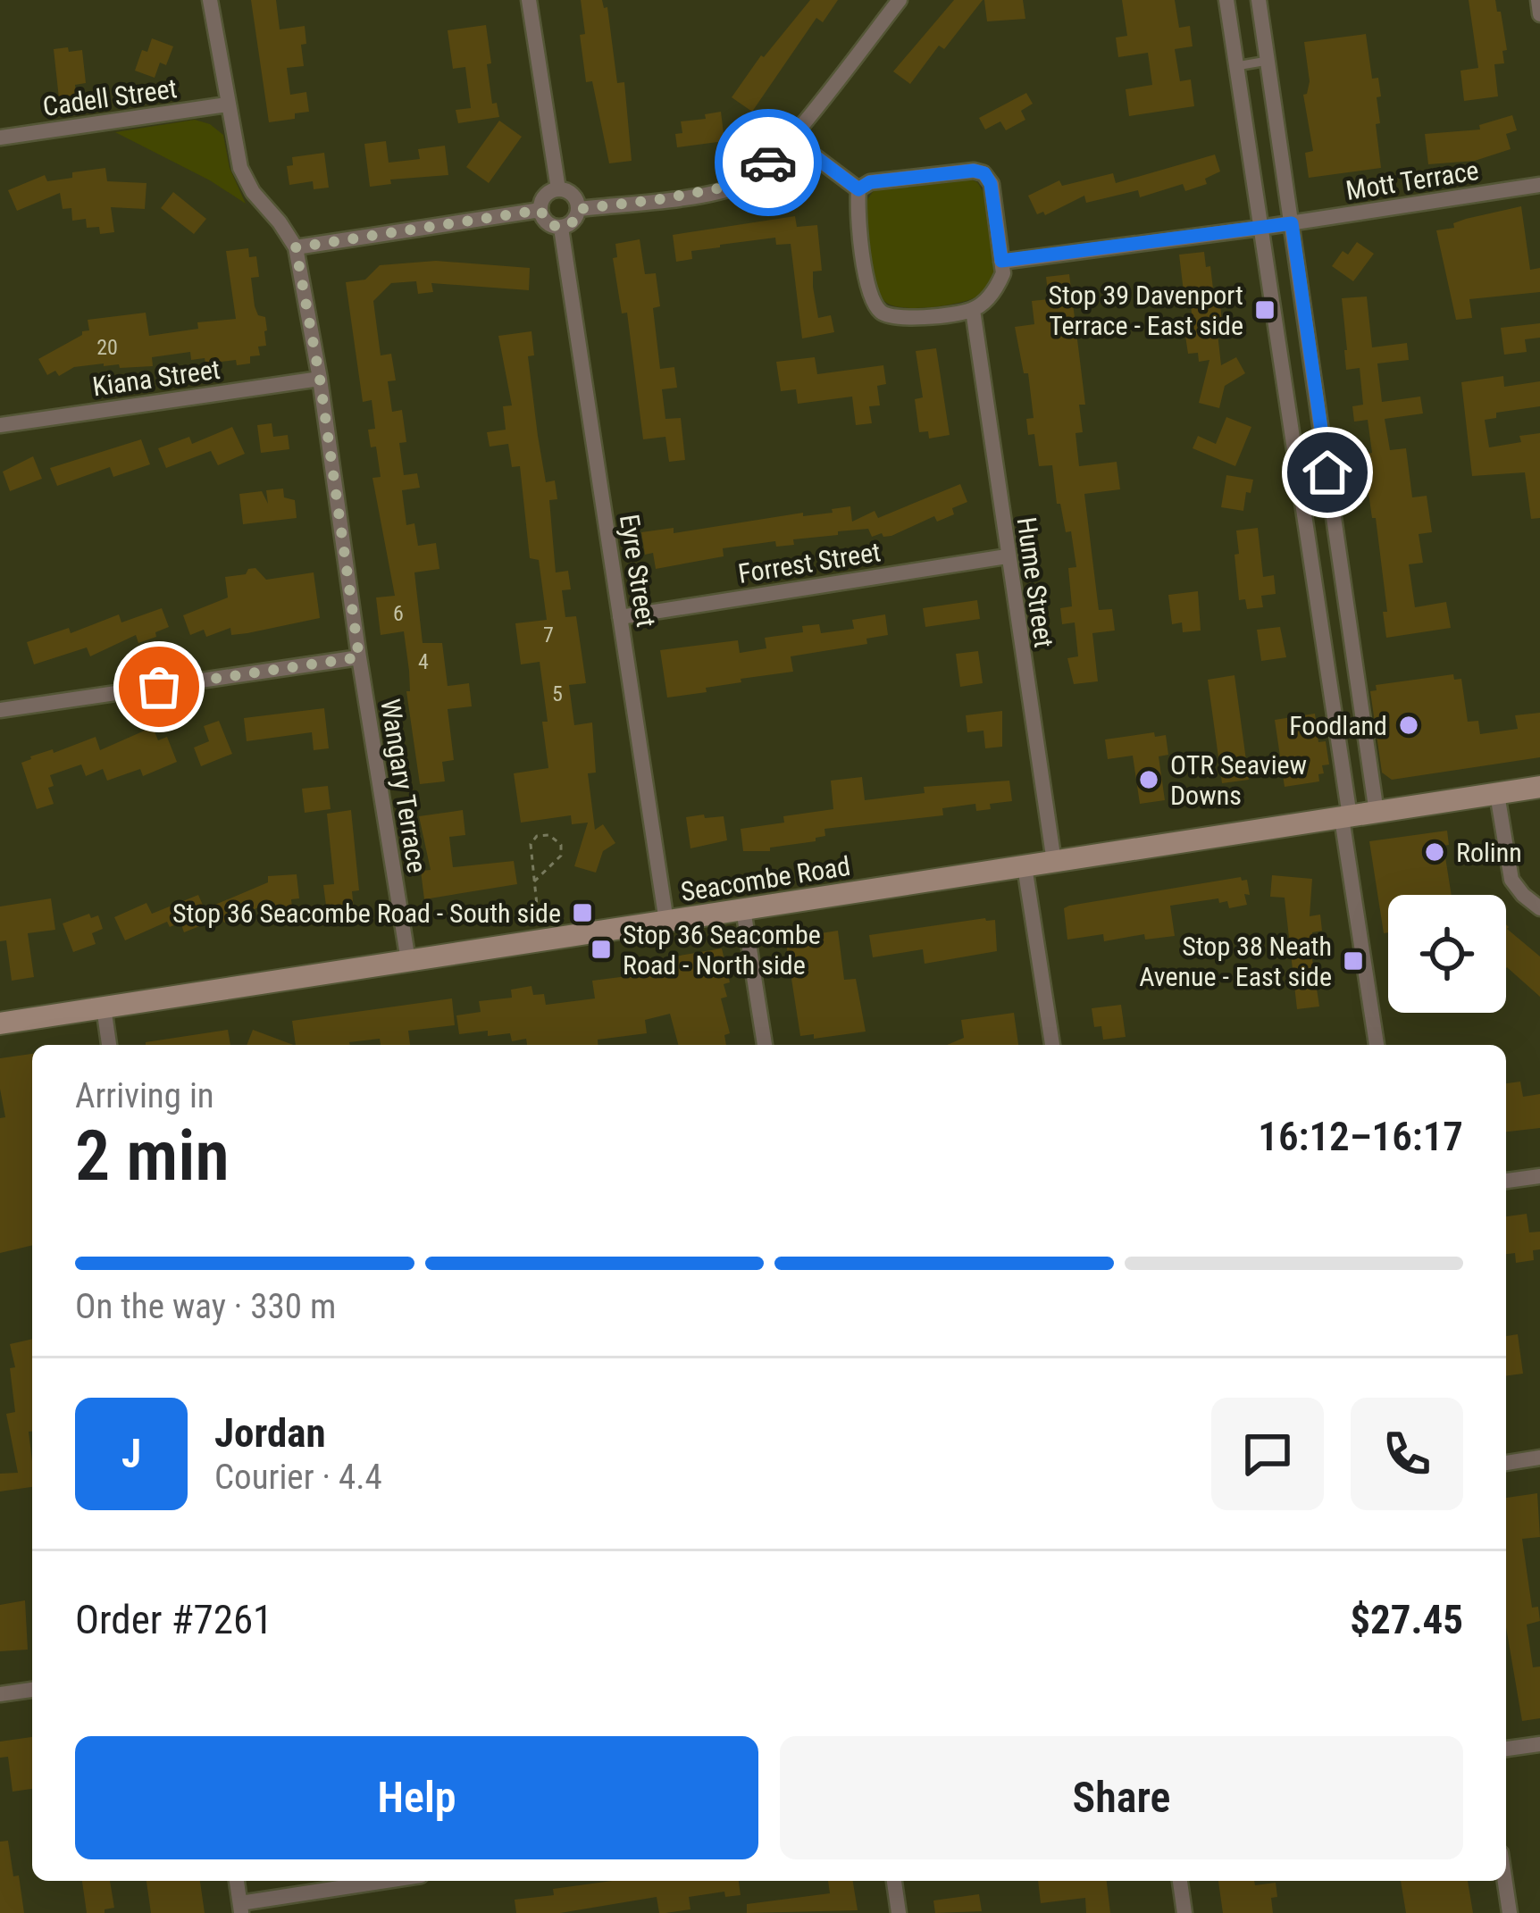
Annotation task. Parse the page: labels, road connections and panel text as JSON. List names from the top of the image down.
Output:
{
  "streets": {
    "main road": ["Seacombe Road"],
    "street": [
      "Cadell Street",
      "Mott Terrace",
      "Kiana Street",
      "Forrest Street",
      "Eyre Street",
      "Hume Street",
      "Wangary Terrace"
    ]
  },
  "crossings": [
    ["Cadell Street", "Wangary Terrace"],
    ["Mott Terrace", "Hume Street"],
    ["Kiana Street", "Wangary Terrace"],
    ["Forrest Street", "Eyre Street"],
    ["Forrest Street", "Hume Street"],
    ["Eyre Street", "Seacombe Road"],
    ["Hume Street", "Seacombe Road"],
    ["Wangary Terrace", "Seacombe Road"]
  ],
  "places": {
    "transit": [
      "Stop 39 Davenport Terrace - East side",
      "Stop 36 Seacombe Road - South side",
      "Stop 36 Seacombe Road - North side",
      "Stop 38 Neath Avenue - East side"
    ],
    "other": ["Foodland", "OTR Seaview Downs", "Rolinn"]
  },
  "house_numbers": [
    "20",
    "6",
    "7",
    "4",
    "5"
  ],
  "page": {
    "heading": ["2 min", "Arriving in", "16:12–16:17"],
    "panel": [
      "Jordan",
      "Courier · 4.4",
      "Order #7261",
      "$27.45"
    ],
    "bar": "On the way · 330 m",
    "round": "J",
    "buttons": ["Help", "Share"]
  }
}
